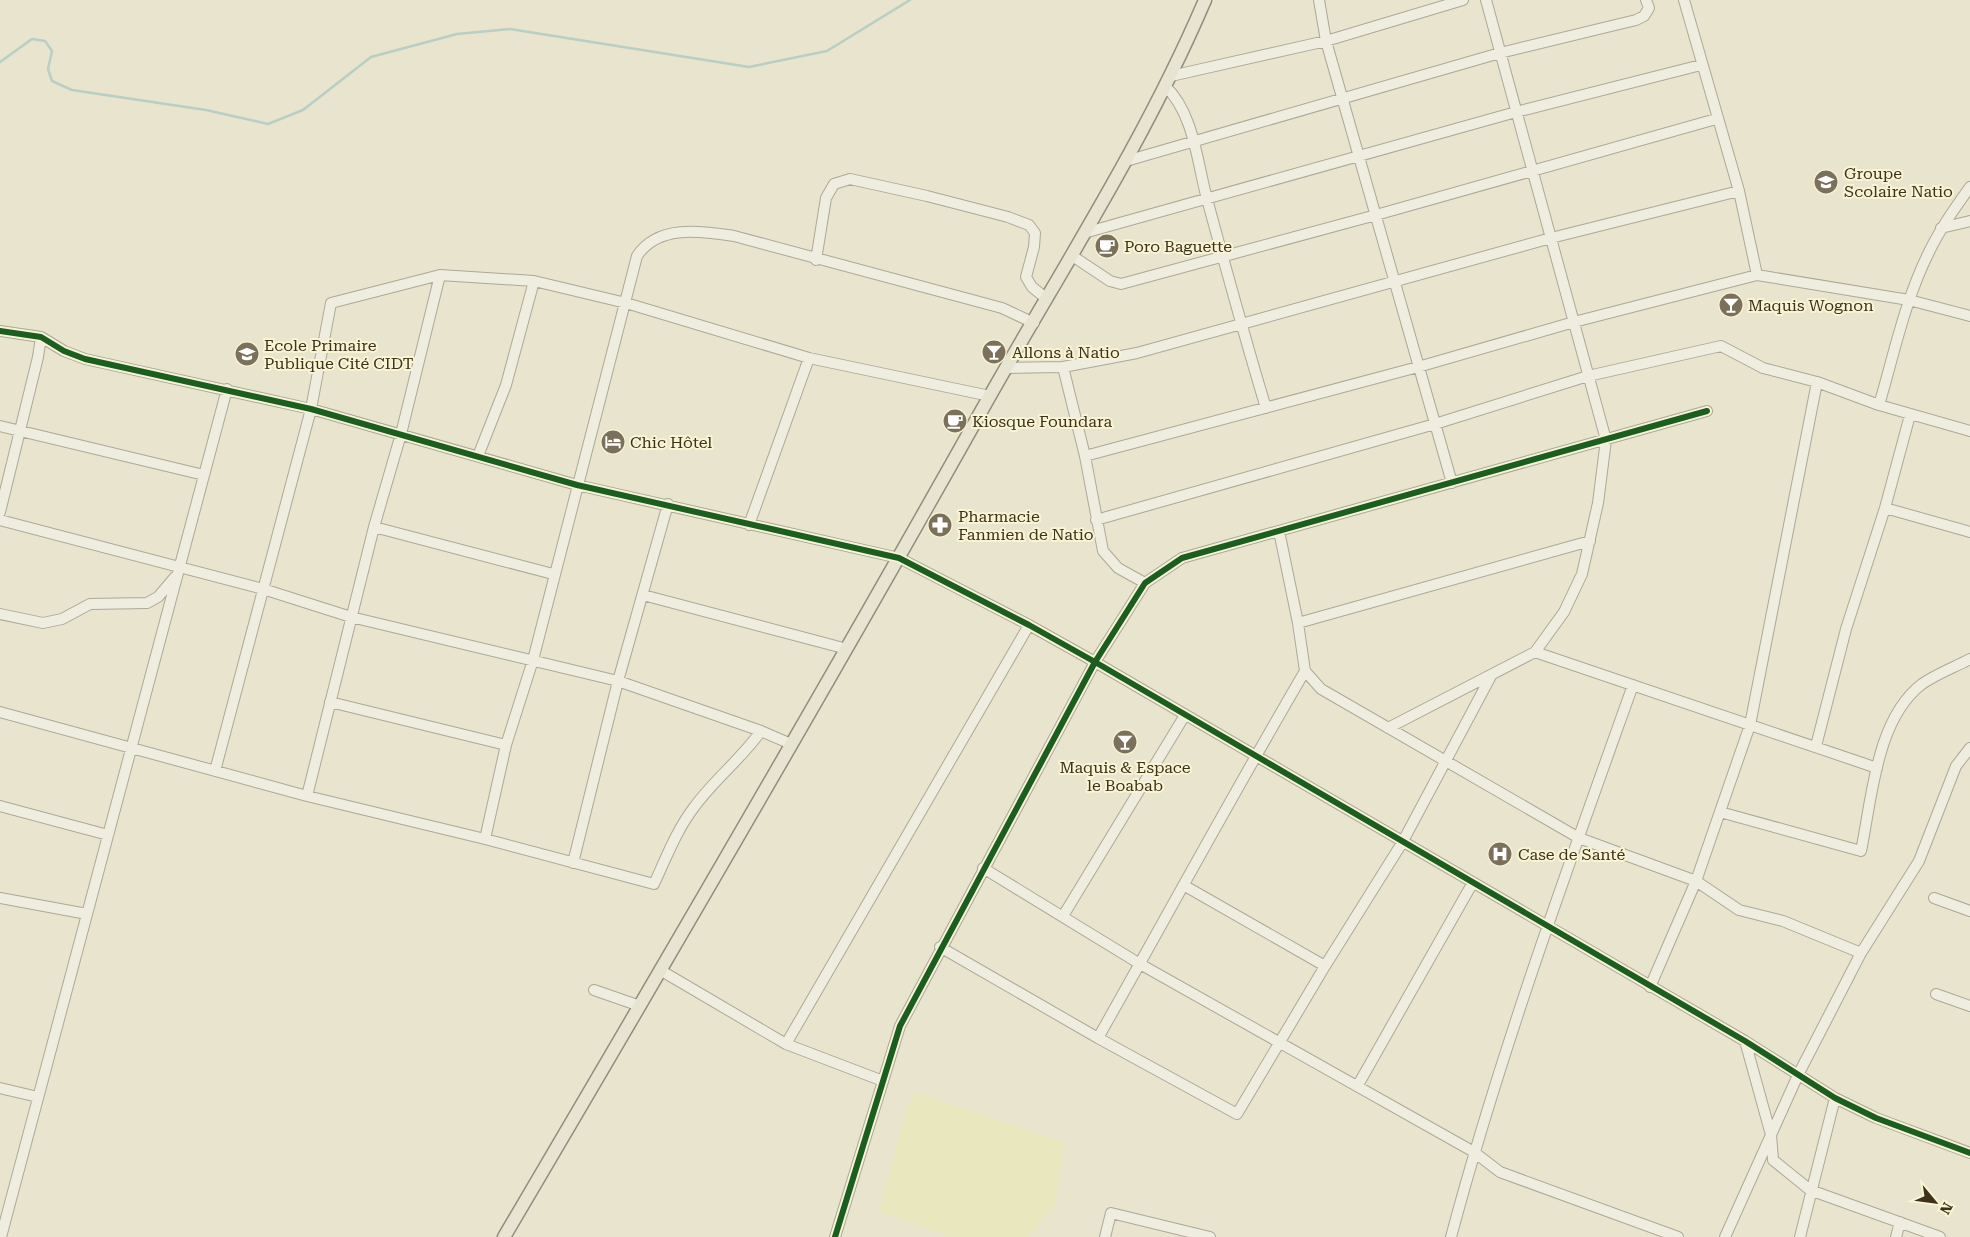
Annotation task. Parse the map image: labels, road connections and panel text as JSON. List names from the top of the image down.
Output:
{
  "places": {
    "school or university": ["Groupe Scolaire Natio", "Ecole Primaire Publique Cité CIDT"],
    "cafe": ["Poro Baguette", "Kiosque Foundara"],
    "bar": ["Maquis Wognon", "Allons à Natio", "Maquis & Espace le Boabab"],
    "hotel": ["Chic Hôtel"],
    "pharmacy": ["Pharmacie Fanmien de Natio"],
    "hospital": ["Case de Santé"]
  },
  "north": "bottom right"
}
